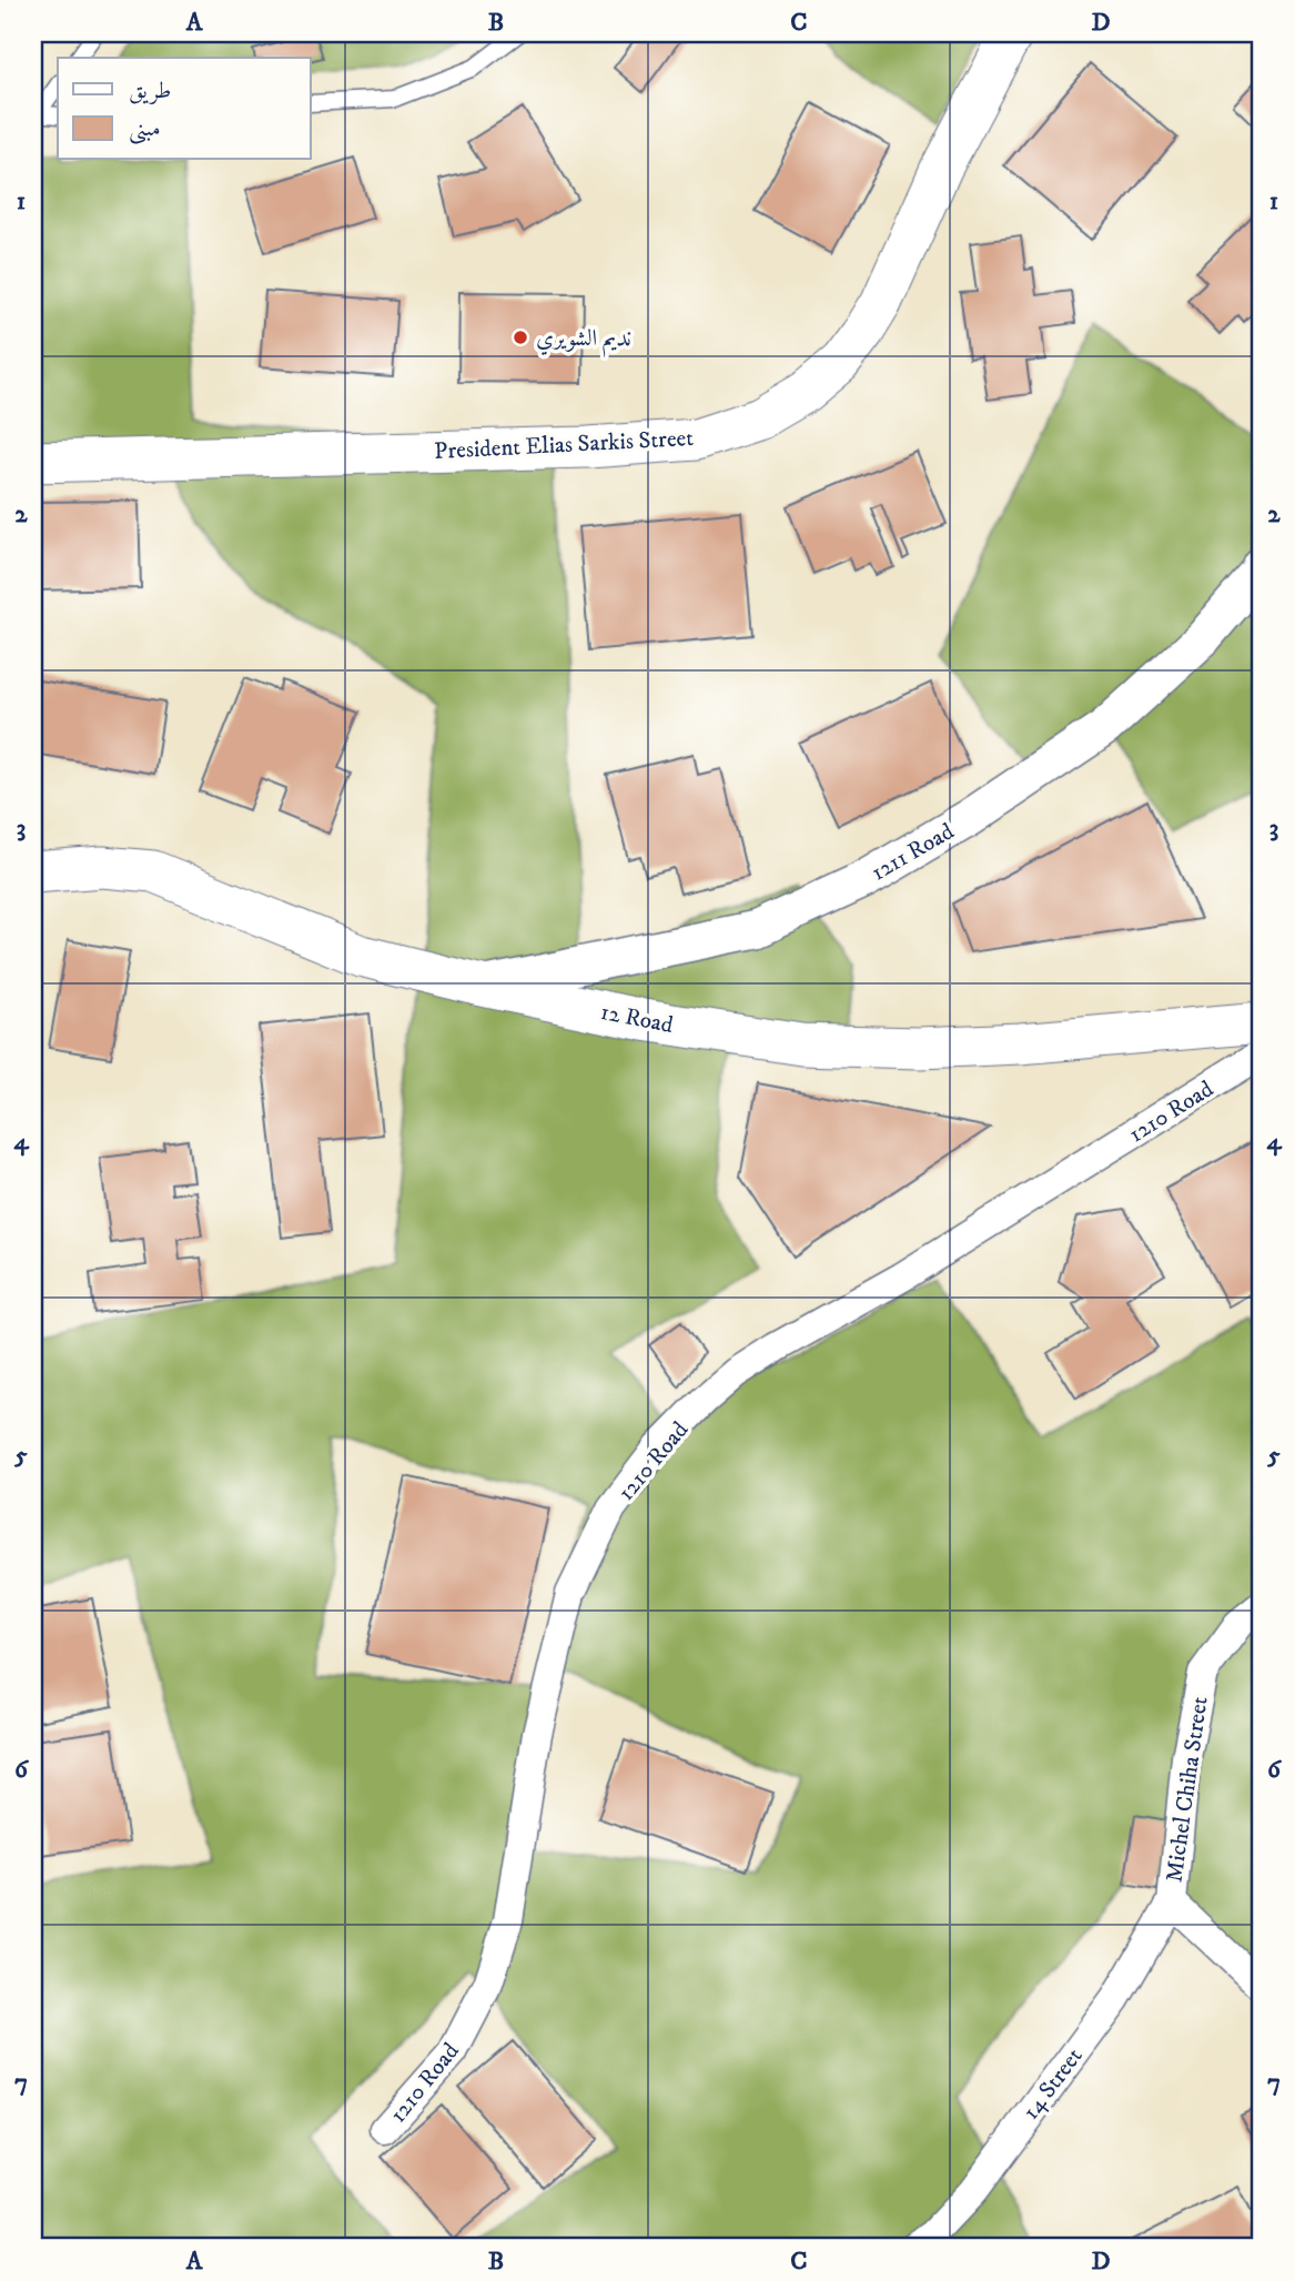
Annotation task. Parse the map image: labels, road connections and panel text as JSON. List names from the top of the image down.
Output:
{
  "streets": {
    "main road": ["President Elias Sarkis Street", "12 Road"],
    "street": [
      "1211 Road",
      "1210 Road",
      "Michel Chiha Street",
      "14 Street"
    ]
  },
  "crossings": [
    ["1211 Road", "12 Road"],
    ["Michel Chiha Street", "14 Street"]
  ],
  "places": ["نديم الشويري"],
  "legend": ["طريق", "مبنى"],
  "grid": {
    "columns": [
      "A",
      "B",
      "C",
      "D"
    ],
    "rows": [
      "1",
      "2",
      "3",
      "4",
      "5",
      "6",
      "7"
    ]
  }
}
